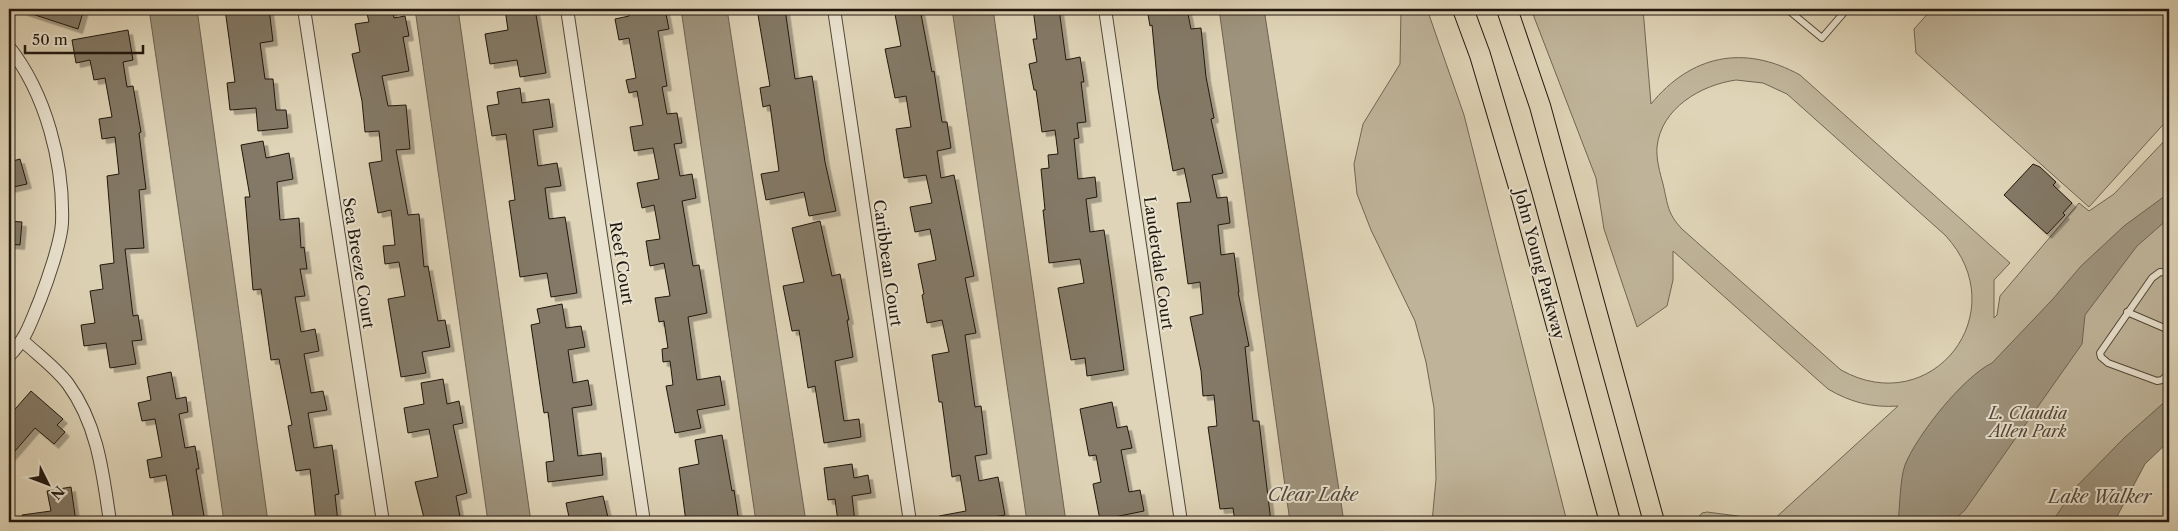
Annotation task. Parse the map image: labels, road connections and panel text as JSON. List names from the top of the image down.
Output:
{
  "streets": {
    "main road": ["John Young Parkway"],
    "street": [
      "Sea Breeze Court",
      "Reef Court",
      "Caribbean Court",
      "Lauderdale Court"
    ]
  },
  "water": ["Clear Lake", "Lake Walker"],
  "parks": ["L. Claudia Allen Park"],
  "scale_bar": "50 m",
  "north": "bottom right"
}
